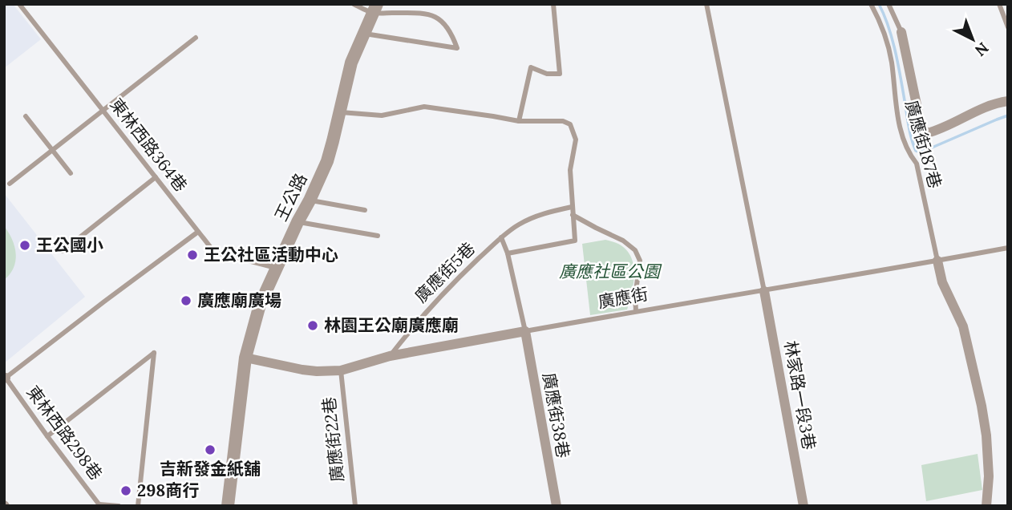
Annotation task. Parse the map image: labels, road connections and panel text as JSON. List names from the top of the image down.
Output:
{
  "streets": {
    "street": [
      "王公路",
      "廣應街",
      "林家路一段3巷",
      "廣應街38巷"
    ],
    "lane": [
      "廣應街187巷",
      "東林西路364巷",
      "廣應街5巷",
      "東林西路298巷",
      "廣應街22巷"
    ]
  },
  "crossings": [
    ["廣應街187巷", "廣應街"],
    ["東林西路364巷", "王公路"],
    ["王公路", "廣應街"],
    ["廣應街5巷", "廣應街"],
    ["廣應街", "林家路一段3巷"],
    ["廣應街", "廣應街38巷"],
    ["廣應街", "廣應街22巷"]
  ],
  "parks": ["廣應社區公園"],
  "places": [
    "王公國小",
    "王公社區活動中心",
    "廣應廟廣場",
    "林園王公廟廣應廟",
    "吉新發金紙舖",
    "298商行"
  ],
  "north": "bottom right"
}
